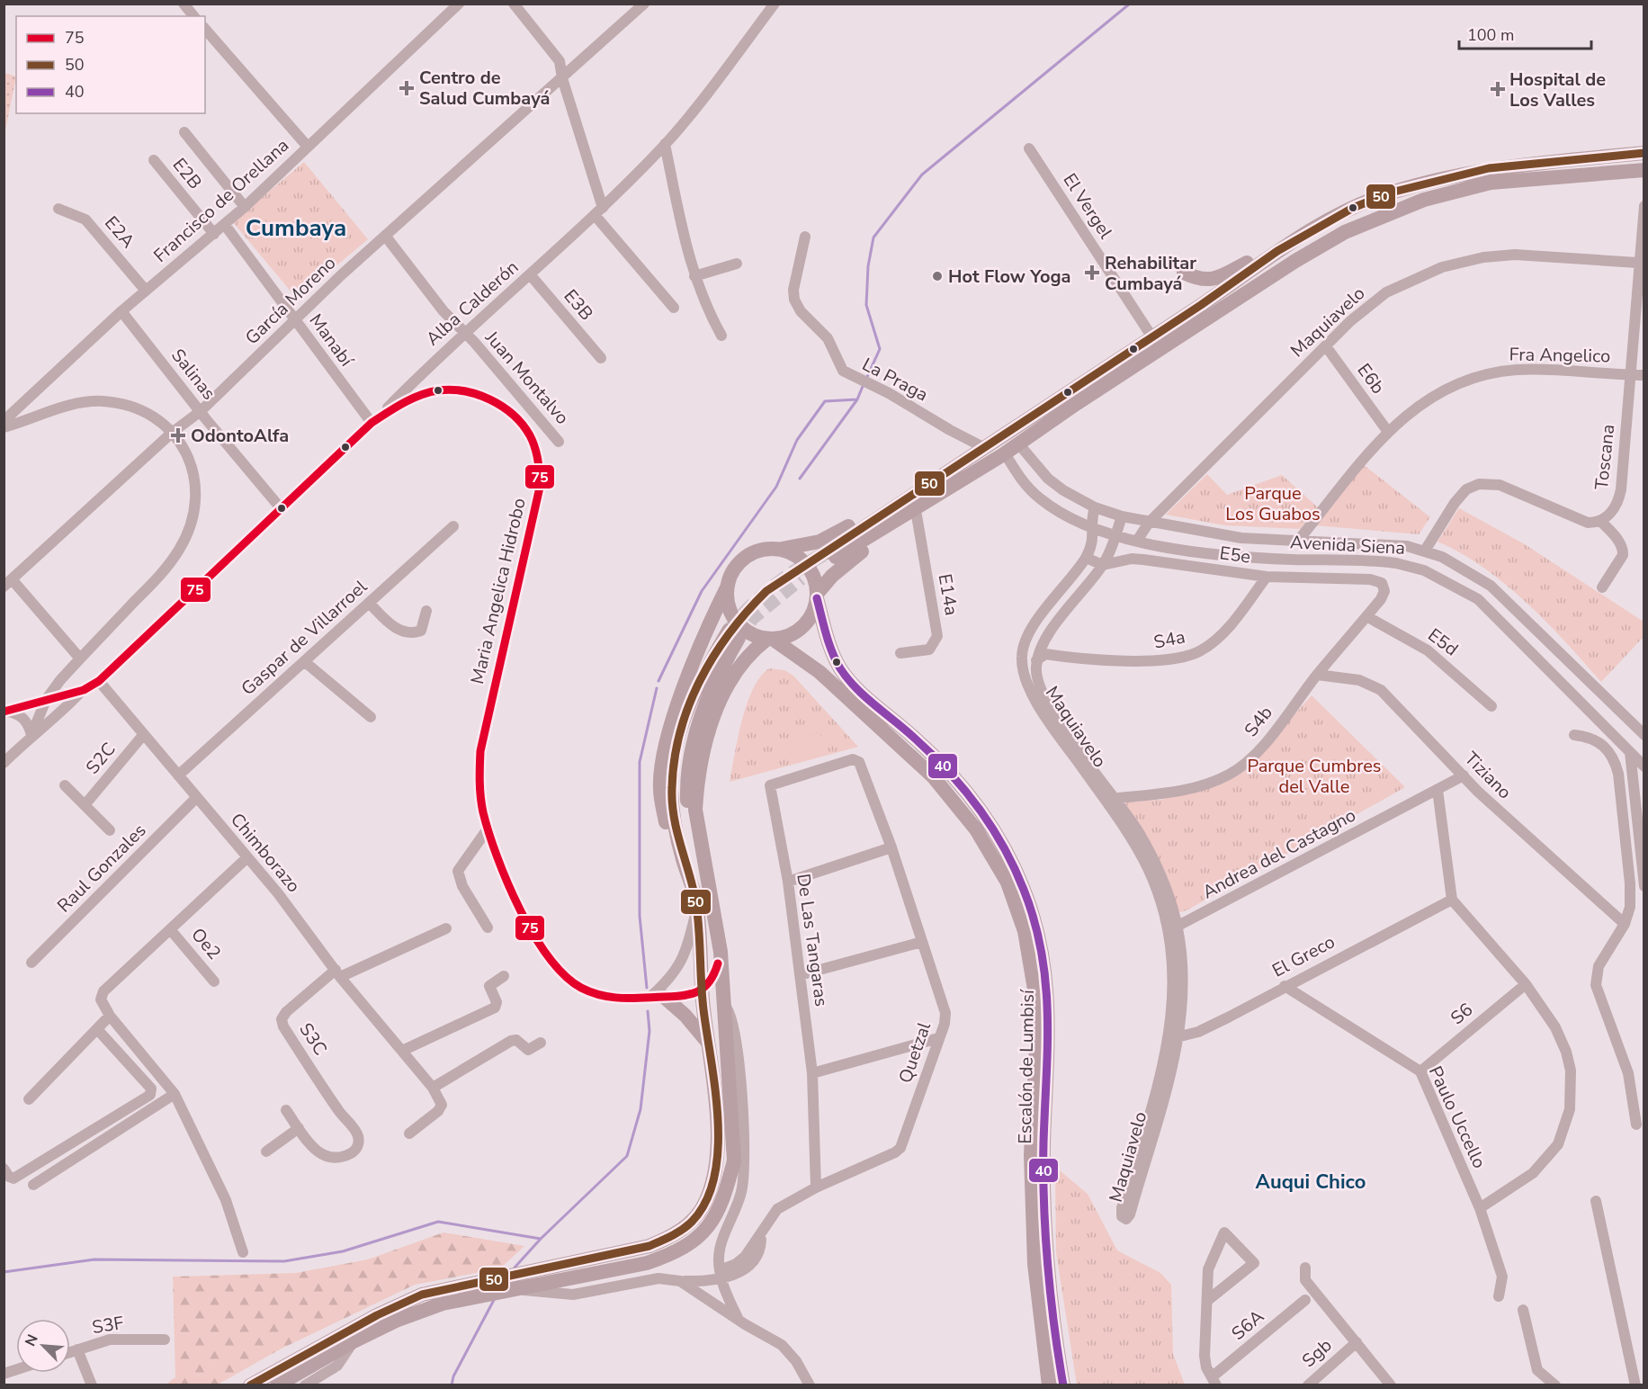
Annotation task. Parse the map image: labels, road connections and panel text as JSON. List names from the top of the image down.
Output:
{
  "streets": {
    "main road": ["Escalón de Lumbisí"],
    "street": [
      "E2B",
      "Francisco de Orellana",
      "El Vergel",
      "E2A",
      "García Moreno",
      "Alba Calderón",
      "E3B",
      "Maquiavelo",
      "Manabí",
      "Fra Angelico",
      "Salinas",
      "Juan Montalvo",
      "E6b",
      "La Praga",
      "Toscana",
      "Avenida Siena",
      "E5e",
      "Maria Angelica Hidrobo",
      "E14a",
      "Gaspar de Villarroel",
      "S4a",
      "E5d",
      "S4b",
      "S2C",
      "Tiziano",
      "Chimborazo",
      "Andrea del Castagno",
      "Raul Gonzales",
      "De Las Tangaras",
      "Oe2",
      "El Greco",
      "S6",
      "S3C",
      "Quetzal",
      "Paulo Uccello",
      "S3F",
      "S6A",
      "Sgb"
    ]
  },
  "crossings": [
    ["E2B", "Francisco de Orellana"],
    ["Francisco de Orellana", "E2A"],
    ["Francisco de Orellana", "Manabí"],
    ["Francisco de Orellana", "Salinas"],
    ["García Moreno", "Manabí"],
    ["García Moreno", "Salinas"],
    ["García Moreno", "Juan Montalvo"],
    ["Alba Calderón", "E3B"],
    ["Alba Calderón", "Manabí"],
    ["Alba Calderón", "Juan Montalvo"],
    ["Alba Calderón", "Maria Angelica Hidrobo"],
    ["Maquiavelo", "E6b"],
    ["Maquiavelo", "Toscana"],
    ["Maquiavelo", "Avenida Siena"],
    ["Maquiavelo", "S4a"],
    ["Maquiavelo", "S4b"],
    ["Maquiavelo", "Andrea del Castagno"],
    ["Maquiavelo", "El Greco"],
    ["Manabí", "Maria Angelica Hidrobo"],
    ["Fra Angelico", "E6b"],
    ["Fra Angelico", "Toscana"],
    ["Fra Angelico", "Avenida Siena"],
    ["Salinas", "Maria Angelica Hidrobo"],
    ["E5e", "S4a"],
    ["E5e", "S4b"],
    ["Maria Angelica Hidrobo", "Chimborazo"],
    ["Gaspar de Villarroel", "Chimborazo"],
    ["E5d", "S4b"],
    ["S4b", "Tiziano"],
    ["S2C", "Chimborazo"],
    ["Tiziano", "Andrea del Castagno"],
    ["Chimborazo", "Raul Gonzales"],
    ["Chimborazo", "S3C"],
    ["De Las Tangaras", "Quetzal"],
    ["El Greco", "Paulo Uccello"],
    ["S6", "Paulo Uccello"]
  ],
  "districts": ["Cumbaya", "Auqui Chico"],
  "parks": ["Parque Los Guabos", "Parque Cumbres del Valle"],
  "places": {
    "health": [
      "Centro de Salud Cumbayá",
      "Hospital de Los Valles",
      "Rehabilitar Cumbayá",
      "OdontoAlfa"
    ],
    "other": ["Hot Flow Yoga"]
  },
  "lines": ["transit line 50", "transit line 75", "transit line 40"],
  "legend": ["75", "50", "40"],
  "scale_bar": "100 m",
  "north": "top left"
}
